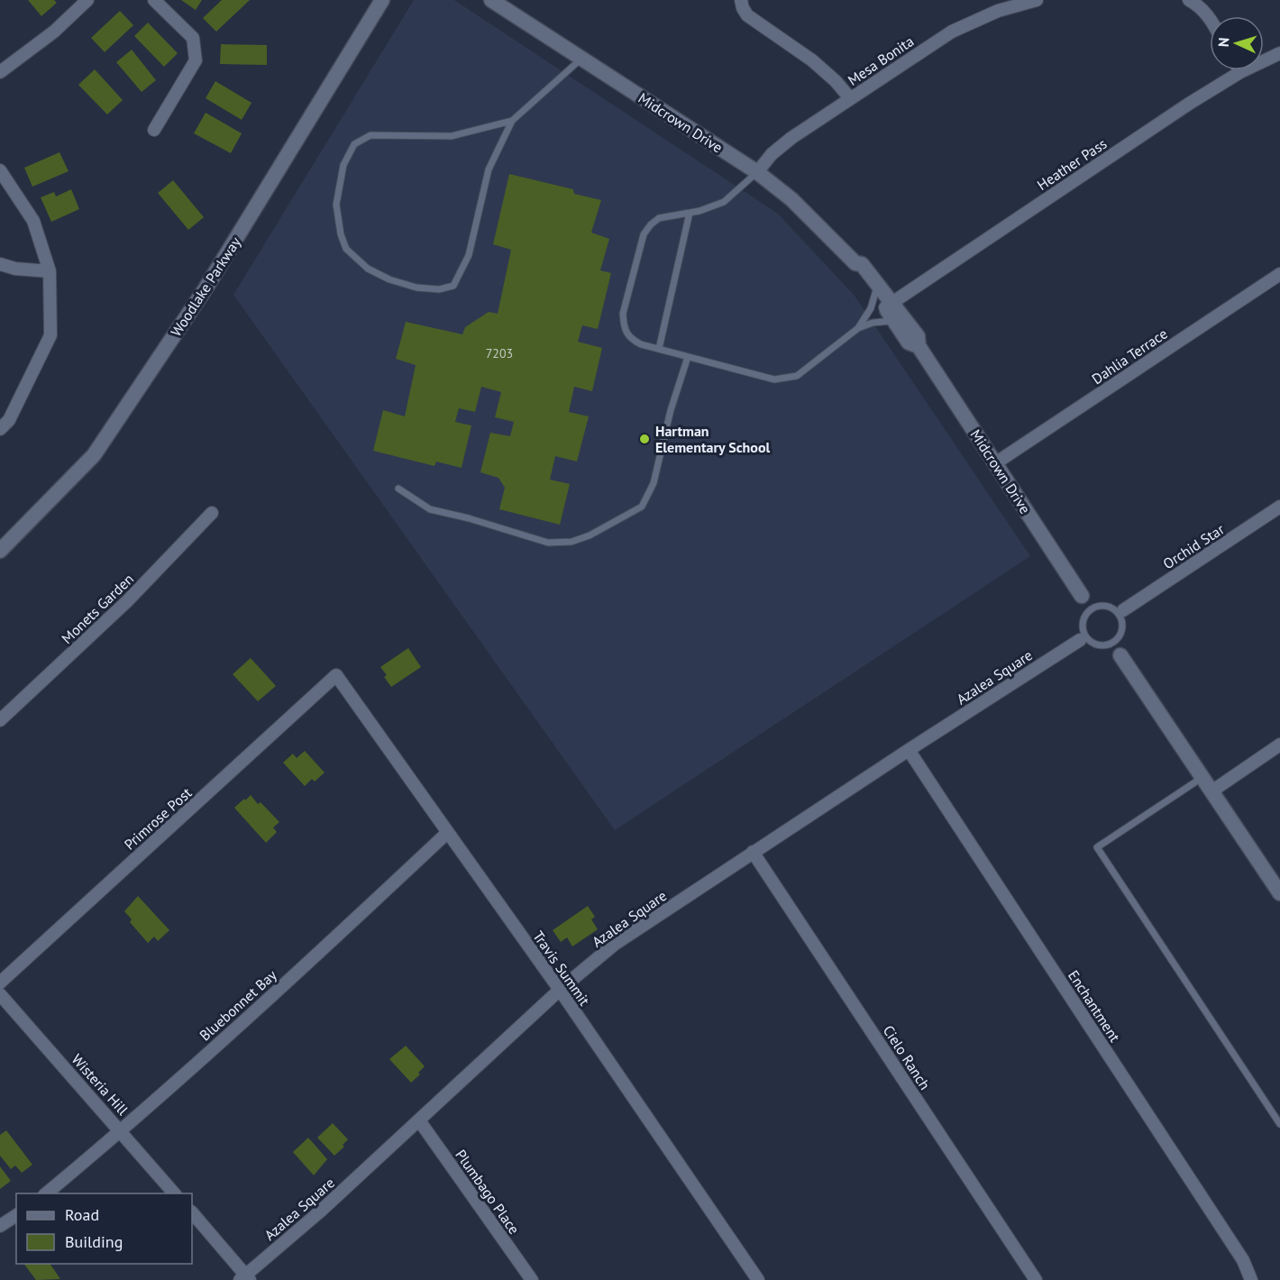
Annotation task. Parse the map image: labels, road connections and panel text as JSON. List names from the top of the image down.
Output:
{
  "streets": {
    "street": [
      "Mesa Bonita",
      "Midcrown Drive",
      "Heather Pass",
      "Woodlake Parkway",
      "Dahlia Terrace",
      "Orchid Star",
      "Monets Garden",
      "Azalea Square",
      "Primrose Post",
      "Travis Summit",
      "Bluebonnet Bay",
      "Enchantment",
      "Cielo Ranch",
      "Wisteria Hill",
      "Plumbago Place"
    ]
  },
  "crossings": [
    ["Mesa Bonita", "Midcrown Drive"],
    ["Midcrown Drive", "Heather Pass"],
    ["Midcrown Drive", "Dahlia Terrace"],
    ["Orchid Star", "Azalea Square"],
    ["Azalea Square", "Travis Summit"],
    ["Azalea Square", "Enchantment"],
    ["Azalea Square", "Cielo Ranch"],
    ["Azalea Square", "Plumbago Place"],
    ["Primrose Post", "Travis Summit"],
    ["Travis Summit", "Bluebonnet Bay"],
    ["Bluebonnet Bay", "Wisteria Hill"]
  ],
  "places": ["Hartman Elementary School"],
  "house_numbers": ["7203"],
  "legend": ["Road", "Building"],
  "north": "left"
}
